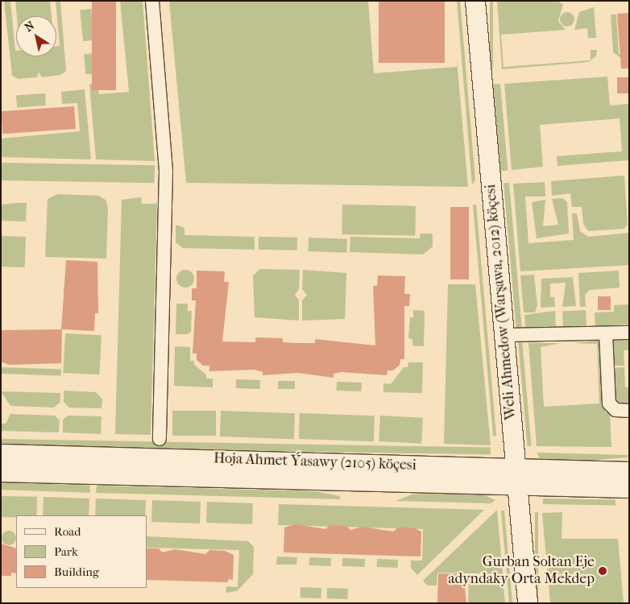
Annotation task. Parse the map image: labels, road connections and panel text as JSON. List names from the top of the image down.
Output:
{
  "streets": {
    "main road": ["Weli Ahmedow (Warşawa, 2012) köçesi", "Hoja Ahmet Ýasawy (2105) köçesi"]
  },
  "crossings": [
    ["Weli Ahmedow (Warşawa, 2012) köçesi", "Hoja Ahmet Ýasawy (2105) köçesi"]
  ],
  "places": ["Gurban Soltan Eje adyndaky Orta Mekdep"],
  "legend": ["Road", "Park", "Building"],
  "north": "top left"
}
